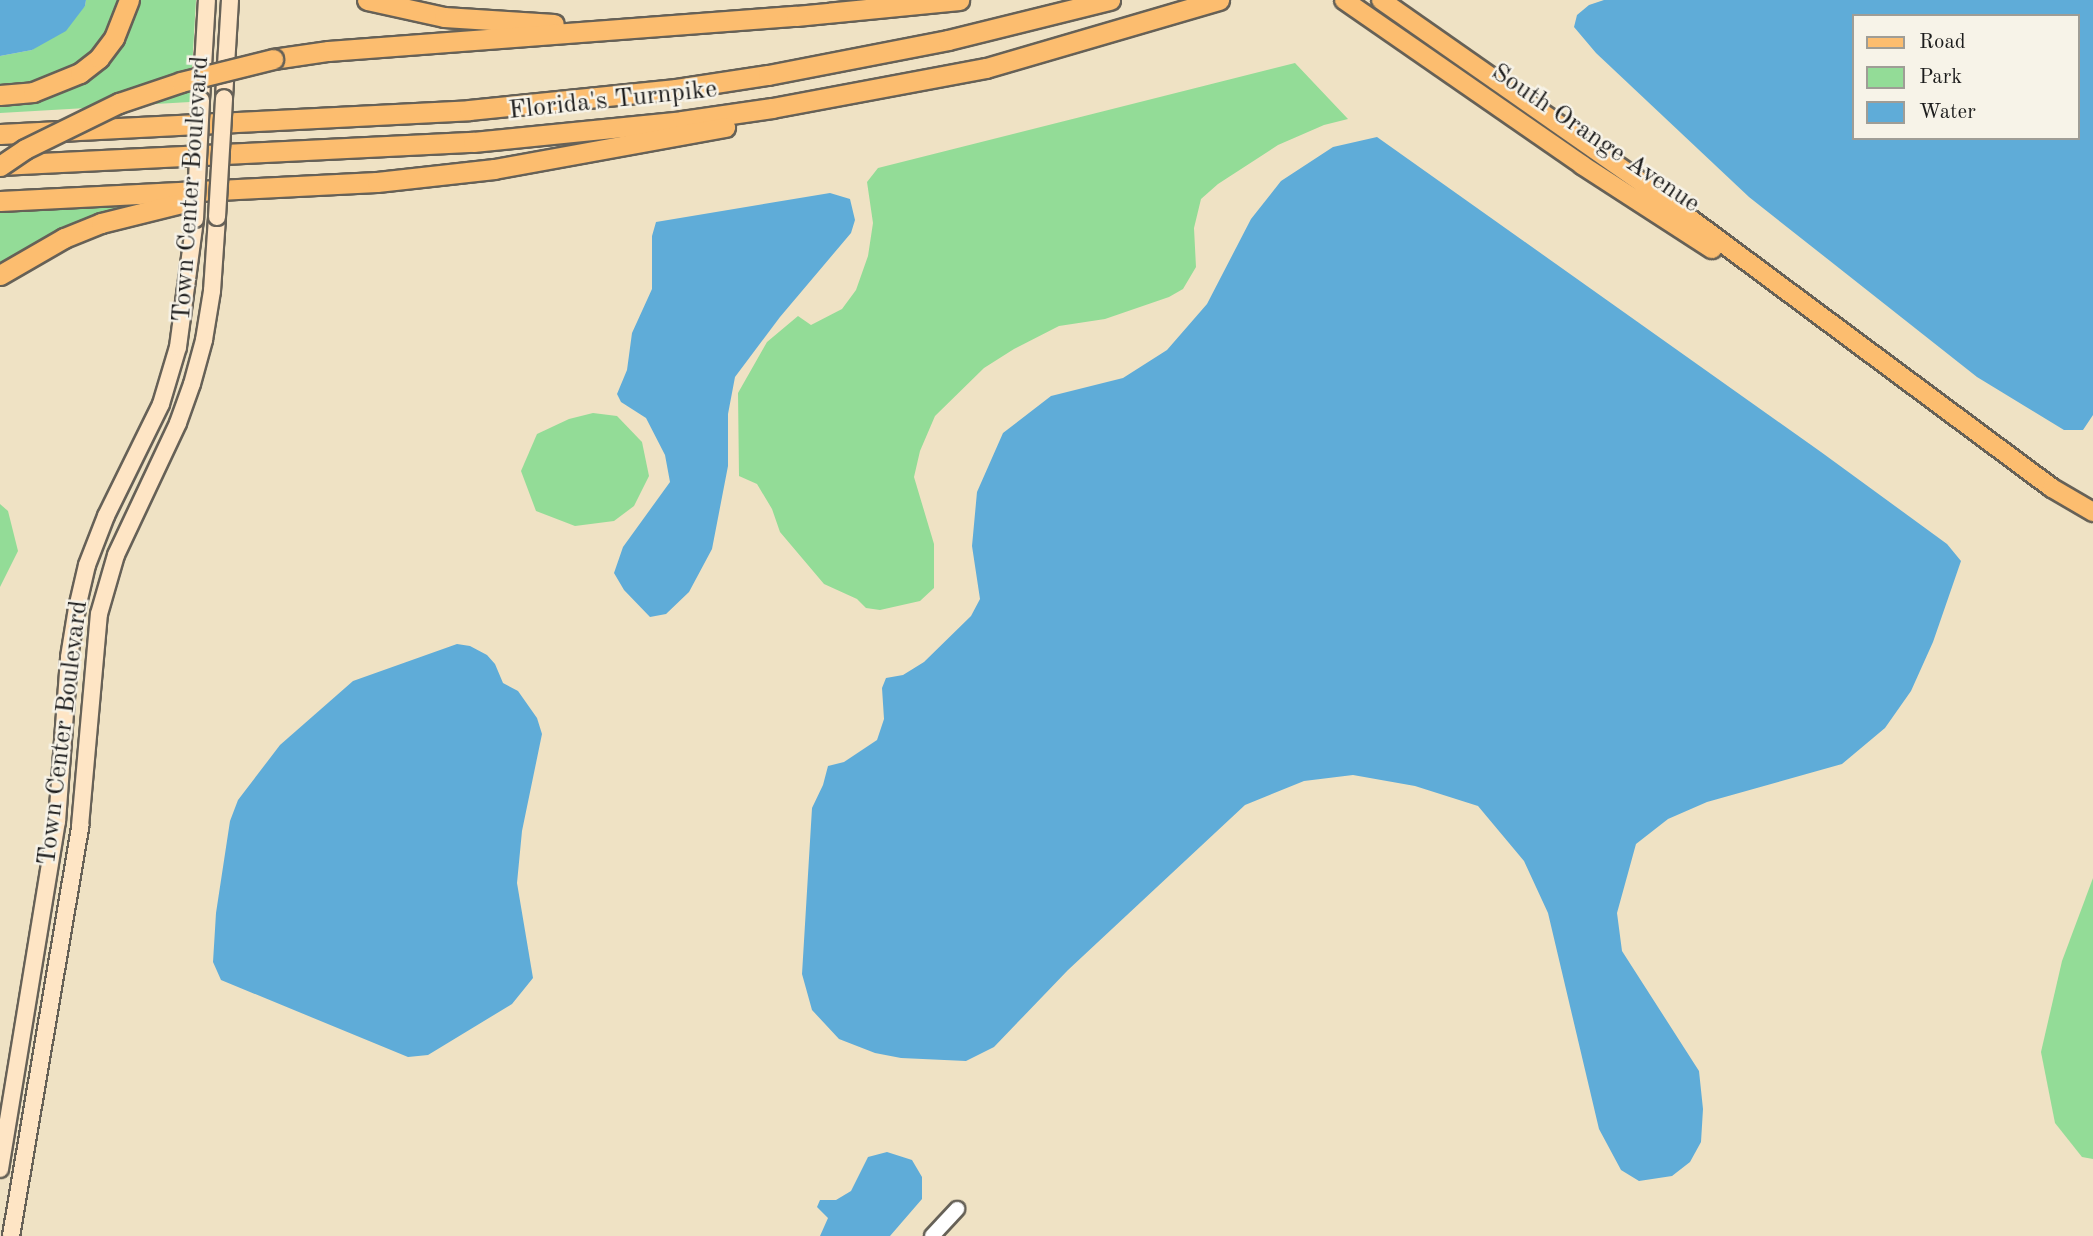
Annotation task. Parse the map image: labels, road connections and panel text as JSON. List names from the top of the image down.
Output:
{
  "streets": {
    "highway": ["Florida's Turnpike"],
    "main road": ["South Orange Avenue", "Town Center Boulevard"]
  },
  "legend": ["Road", "Park", "Water"]
}
